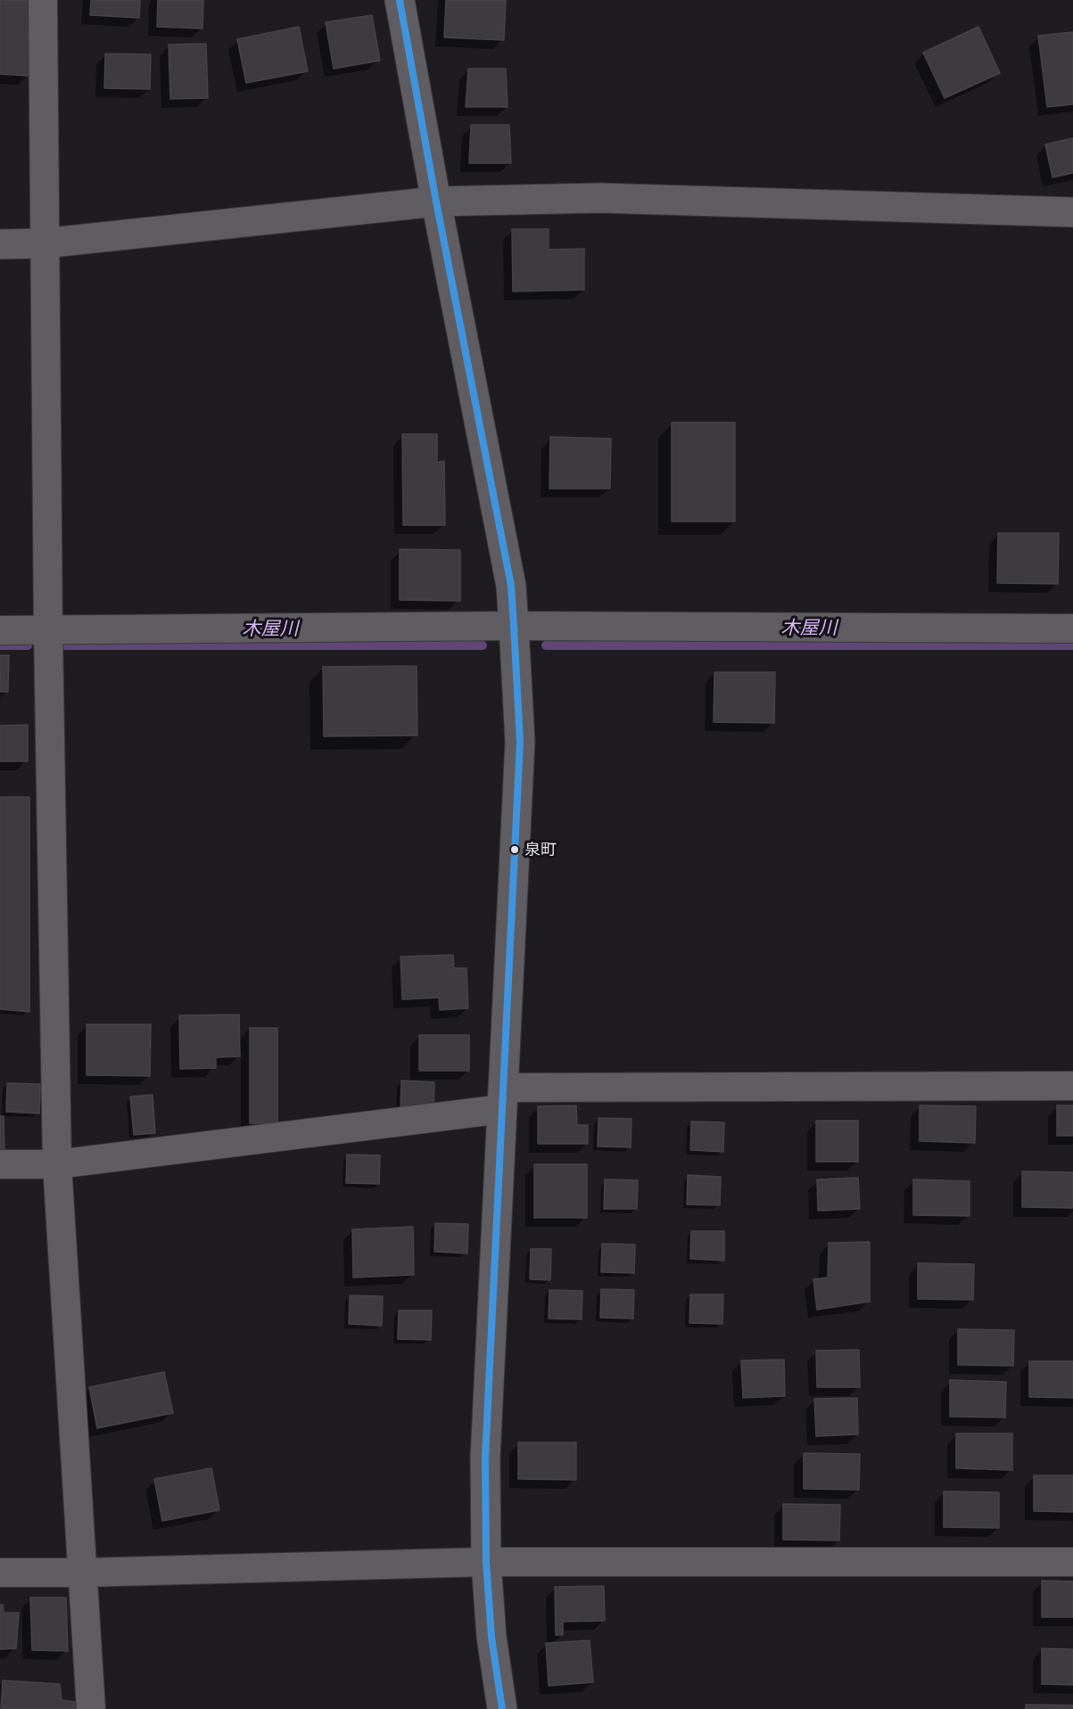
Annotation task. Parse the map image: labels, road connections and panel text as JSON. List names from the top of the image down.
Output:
{
  "water": ["木屋川"],
  "places": ["泉町"]
}
